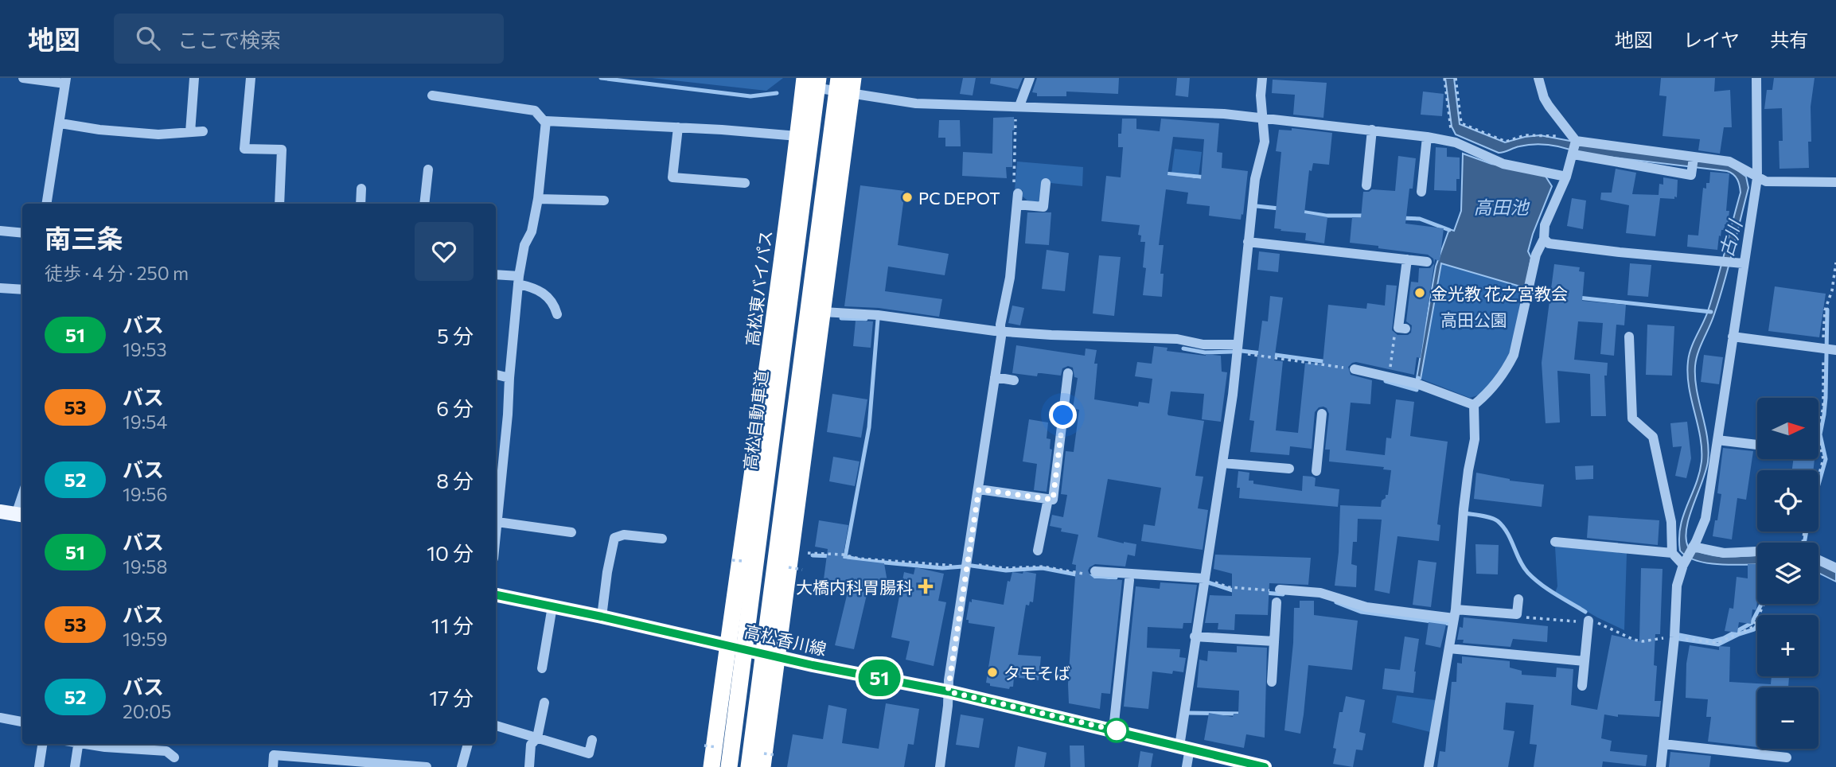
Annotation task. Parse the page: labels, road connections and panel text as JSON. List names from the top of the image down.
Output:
{
  "streets": {
    "highway": ["高松東バイパス", "高松自動車道"],
    "main road": ["高松香川線"]
  },
  "crossings": [
    ["高松東バイパス", "高松自動車道"],
    ["高松東バイパス", "高松香川線"]
  ],
  "water": ["高田池", "古川"],
  "parks": ["高田公園"],
  "places": {
    "other": ["PC DEPOT", "金光教 花之宮教会", "タモそば"],
    "health": ["大橋内科胃腸科"]
  },
  "lines": ["bus line 51"],
  "north": "right",
  "page": {
    "header": "地図",
    "search": "ここで検索",
    "nav": ["地図", "レイヤ", "共有"],
    "on_map": "51",
    "heading": ["南三条", "徒歩 · 4 分 · 250 m"],
    "list": [
      {
        "mark": "51",
        "name": "バス",
        "note": "19:53",
        "value": "5 分"
      },
      {
        "mark": "53",
        "name": "バス",
        "note": "19:54",
        "value": "6 分"
      },
      {
        "mark": "52",
        "name": "バス",
        "note": "19:56",
        "value": "8 分"
      },
      {
        "mark": "51",
        "name": "バス",
        "note": "19:58",
        "value": "10 分"
      },
      {
        "mark": "53",
        "name": "バス",
        "note": "19:59",
        "value": "11 分"
      },
      {
        "mark": "52",
        "name": "バス",
        "note": "20:05",
        "value": "17 分"
      }
    ],
    "map_buttons": ["+", "−"]
  }
}
